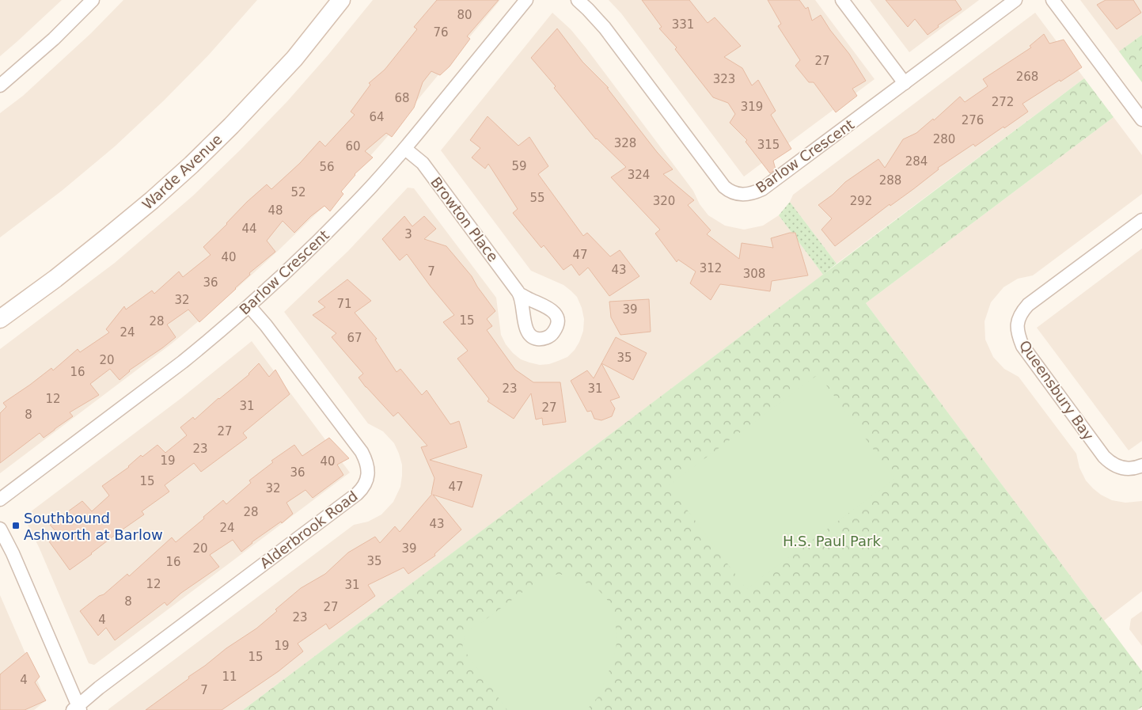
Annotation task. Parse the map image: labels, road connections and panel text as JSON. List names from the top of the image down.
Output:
{
  "streets": {
    "main road": ["Warde Avenue"],
    "street": [
      "Barlow Crescent",
      "Browton Place",
      "Queensbury Bay",
      "Alderbrook Road"
    ]
  },
  "crossings": [
    ["Barlow Crescent", "Browton Place"],
    ["Barlow Crescent", "Alderbrook Road"]
  ],
  "parks": ["H.S. Paul Park"],
  "places": {
    "transit": ["Southbound Ashworth at Barlow"]
  },
  "house_numbers": [
    "80",
    "331",
    "76",
    "27",
    "268",
    "323",
    "68",
    "272",
    "319",
    "64",
    "276",
    "280",
    "328",
    "315",
    "60",
    "284",
    "59",
    "56",
    "324",
    "288",
    "52",
    "55",
    "320",
    "292",
    "48",
    "44",
    "3",
    "47",
    "40",
    "312",
    "43",
    "7",
    "308",
    "36",
    "32",
    "71",
    "39",
    "15",
    "28",
    "24",
    "67",
    "35",
    "20",
    "16",
    "23",
    "31",
    "12",
    "31",
    "27",
    "8",
    "27",
    "23",
    "19",
    "40",
    "36",
    "15",
    "47",
    "32",
    "28",
    "43",
    "24",
    "20",
    "39",
    "35",
    "16",
    "12",
    "31",
    "8",
    "27",
    "23",
    "4",
    "19",
    "15",
    "11",
    "4",
    "7"
  ]
}
